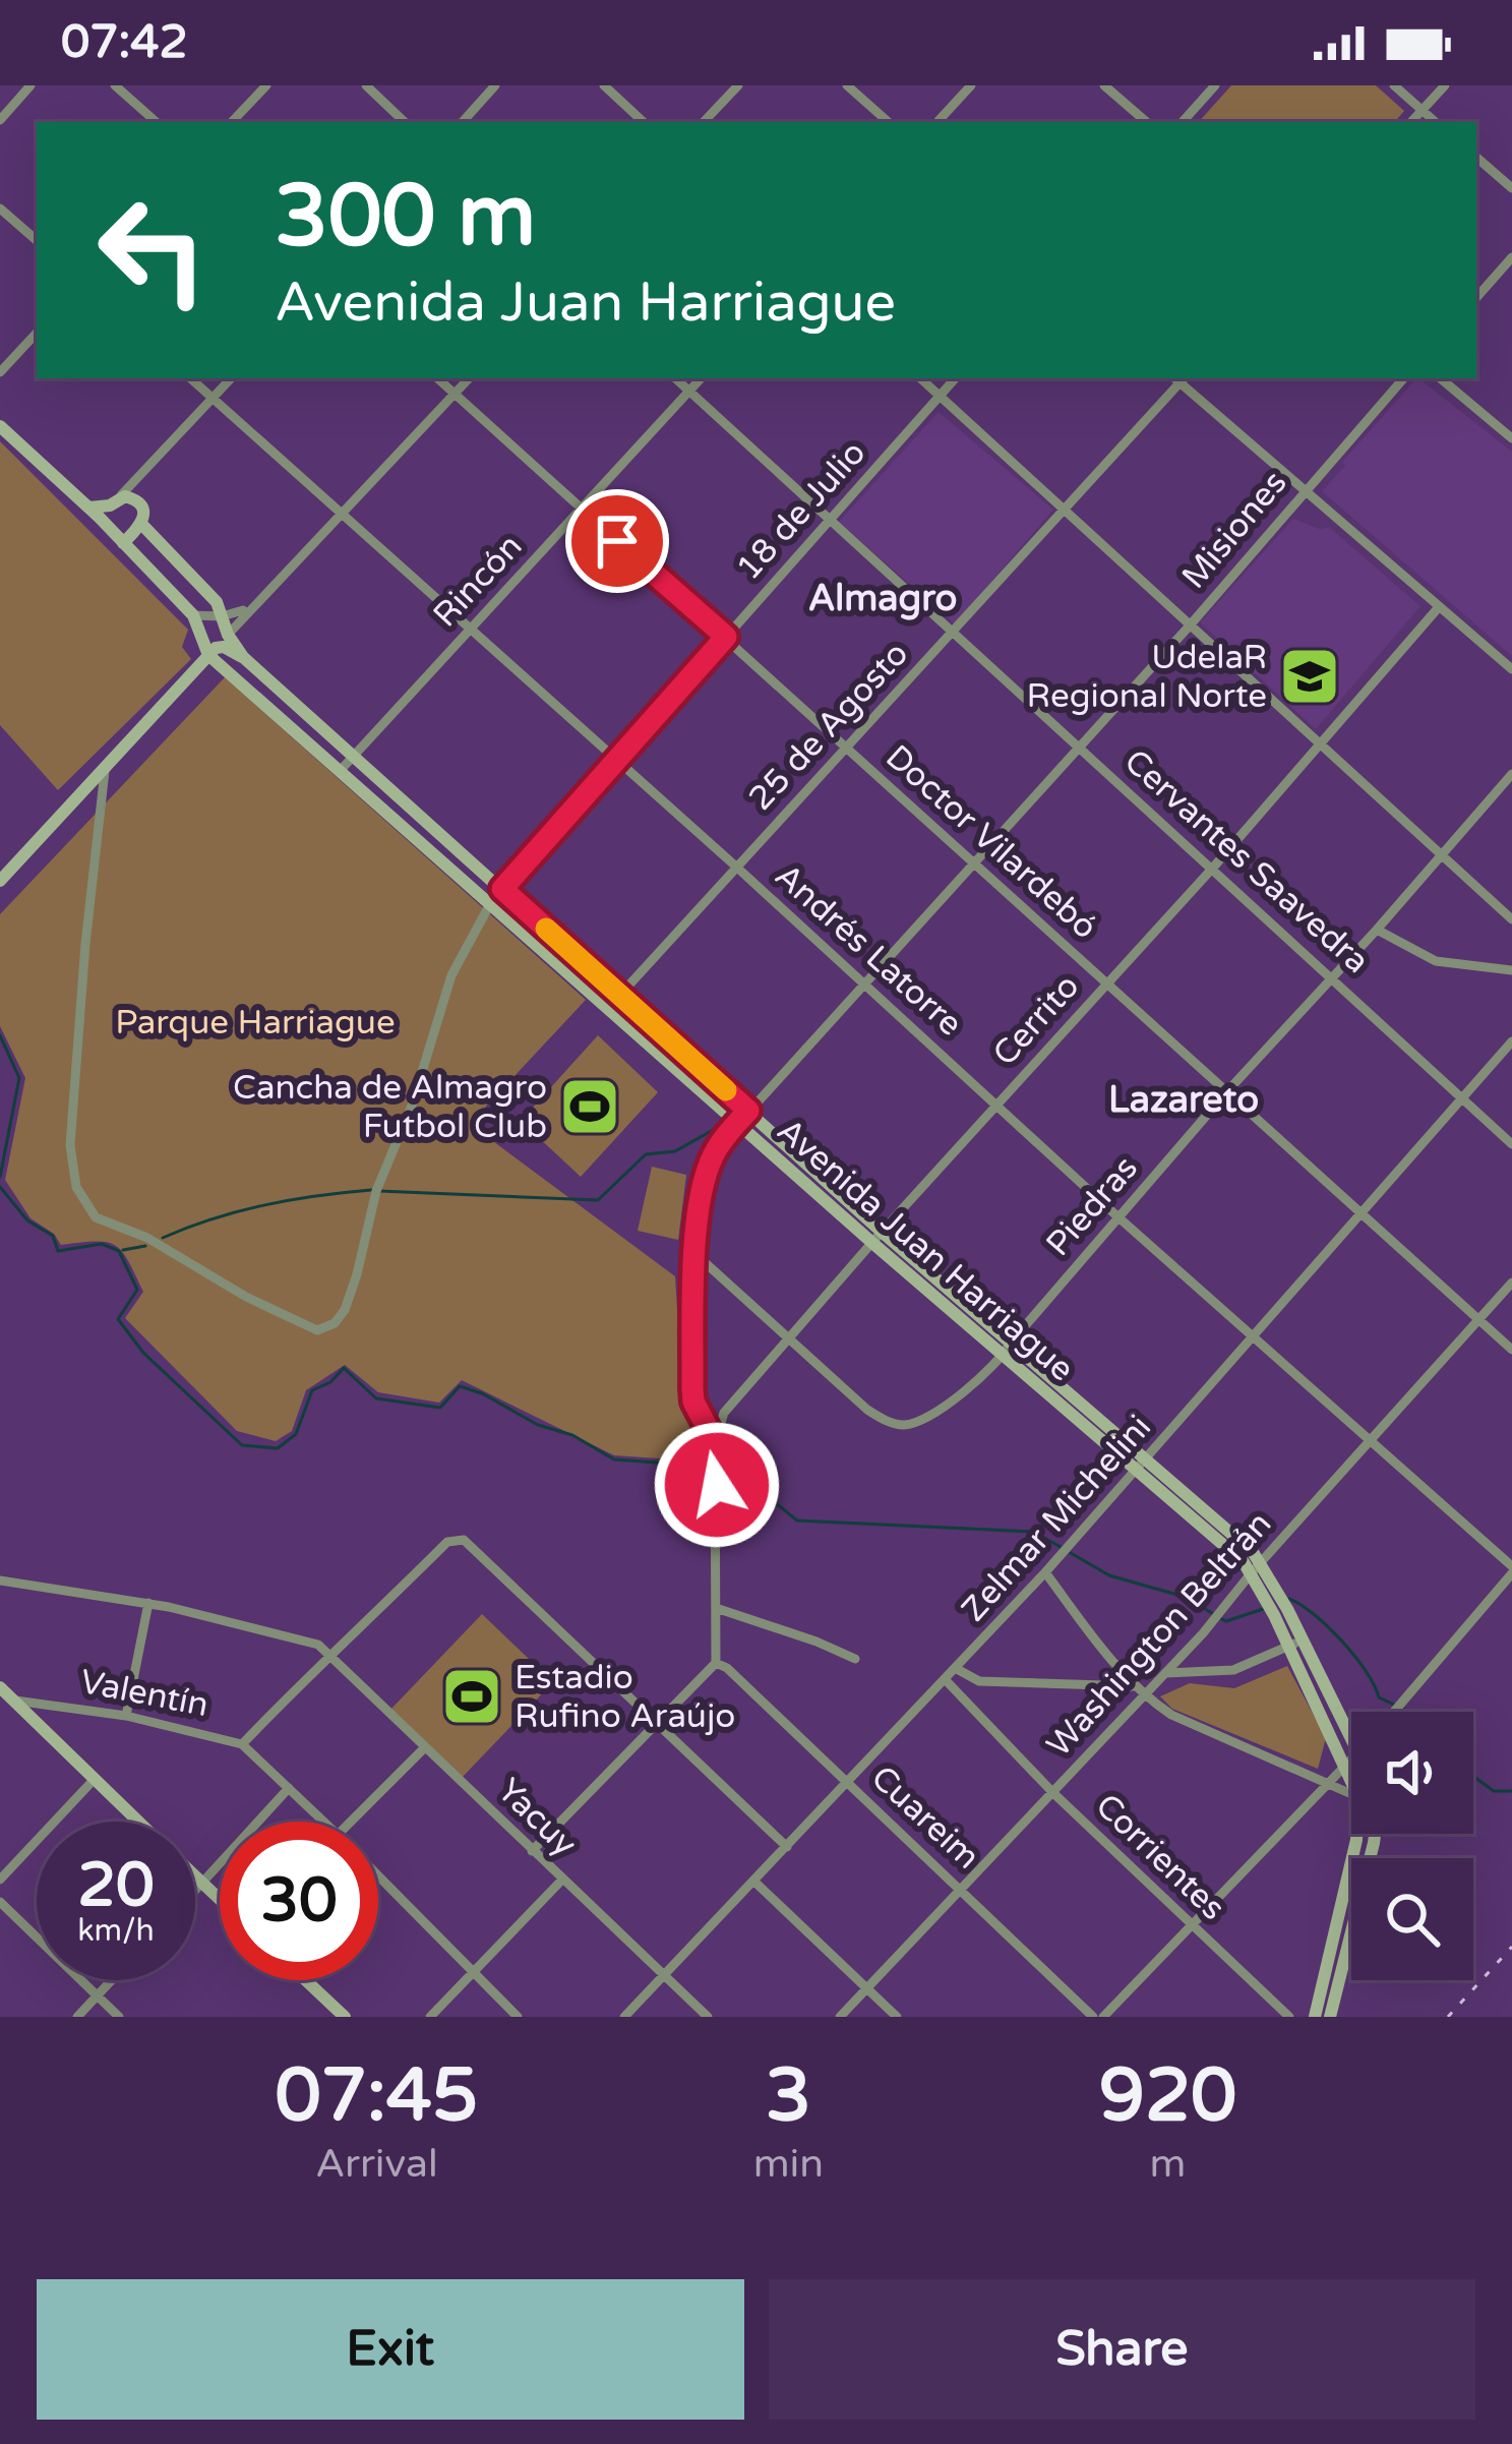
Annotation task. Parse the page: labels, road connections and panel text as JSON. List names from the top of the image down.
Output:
{
  "streets": {
    "street": [
      "18 de Julio",
      "Misiones",
      "Rincón",
      "25 de Agosto",
      "Doctor Vilardebó",
      "Cervantes Saavedra",
      "Andrés Latorre",
      "Cerrito",
      "Piedras",
      "Avenida Juan Harriague",
      "Zelmar Michelini",
      "Washington Beltrán",
      "Valentín",
      "Yacuy",
      "Cuareim",
      "Corrientes"
    ]
  },
  "crossings": [
    ["18 de Julio", "Doctor Vilardebó"],
    ["18 de Julio", "Cervantes Saavedra"],
    ["18 de Julio", "Andrés Latorre"],
    ["18 de Julio", "Avenida Juan Harriague"],
    ["Misiones", "Doctor Vilardebó"],
    ["Misiones", "Cervantes Saavedra"],
    ["Misiones", "Andrés Latorre"],
    ["Misiones", "Cerrito"],
    ["Misiones", "Avenida Juan Harriague"],
    ["Rincón", "Doctor Vilardebó"],
    ["Rincón", "Cervantes Saavedra"],
    ["Rincón", "Andrés Latorre"],
    ["Rincón", "Avenida Juan Harriague"],
    ["25 de Agosto", "Doctor Vilardebó"],
    ["25 de Agosto", "Cervantes Saavedra"],
    ["25 de Agosto", "Andrés Latorre"],
    ["25 de Agosto", "Avenida Juan Harriague"],
    ["Doctor Vilardebó", "Cerrito"],
    ["Doctor Vilardebó", "Piedras"],
    ["Doctor Vilardebó", "Zelmar Michelini"],
    ["Doctor Vilardebó", "Washington Beltrán"],
    ["Cervantes Saavedra", "Cerrito"],
    ["Cervantes Saavedra", "Piedras"],
    ["Cervantes Saavedra", "Zelmar Michelini"],
    ["Andrés Latorre", "Cerrito"],
    ["Andrés Latorre", "Piedras"],
    ["Andrés Latorre", "Zelmar Michelini"],
    ["Andrés Latorre", "Washington Beltrán"],
    ["Cerrito", "Piedras"],
    ["Cerrito", "Avenida Juan Harriague"],
    ["Piedras", "Avenida Juan Harriague"],
    ["Avenida Juan Harriague", "Zelmar Michelini"],
    ["Avenida Juan Harriague", "Washington Beltrán"],
    ["Zelmar Michelini", "Yacuy"],
    ["Zelmar Michelini", "Cuareim"],
    ["Zelmar Michelini", "Corrientes"],
    ["Washington Beltrán", "Cuareim"],
    ["Washington Beltrán", "Corrientes"]
  ],
  "districts": ["Almagro", "Lazareto"],
  "parks": ["Parque Harriague"],
  "places": {
    "school or university": ["UdelaR Regional Norte"],
    "sports": ["Cancha de Almagro Futbol Club", "Estadio Rufino Araújo"]
  },
  "page": {
    "status": "07:42",
    "turn": ["300 m", "Avenida Juan Harriague"],
    "speed": "20 km/h",
    "limit": "30",
    "eta": [
      "07:45",
      "Arrival",
      "3",
      "min",
      "920",
      "m"
    ],
    "buttons": ["Exit", "Share"]
  }
}
